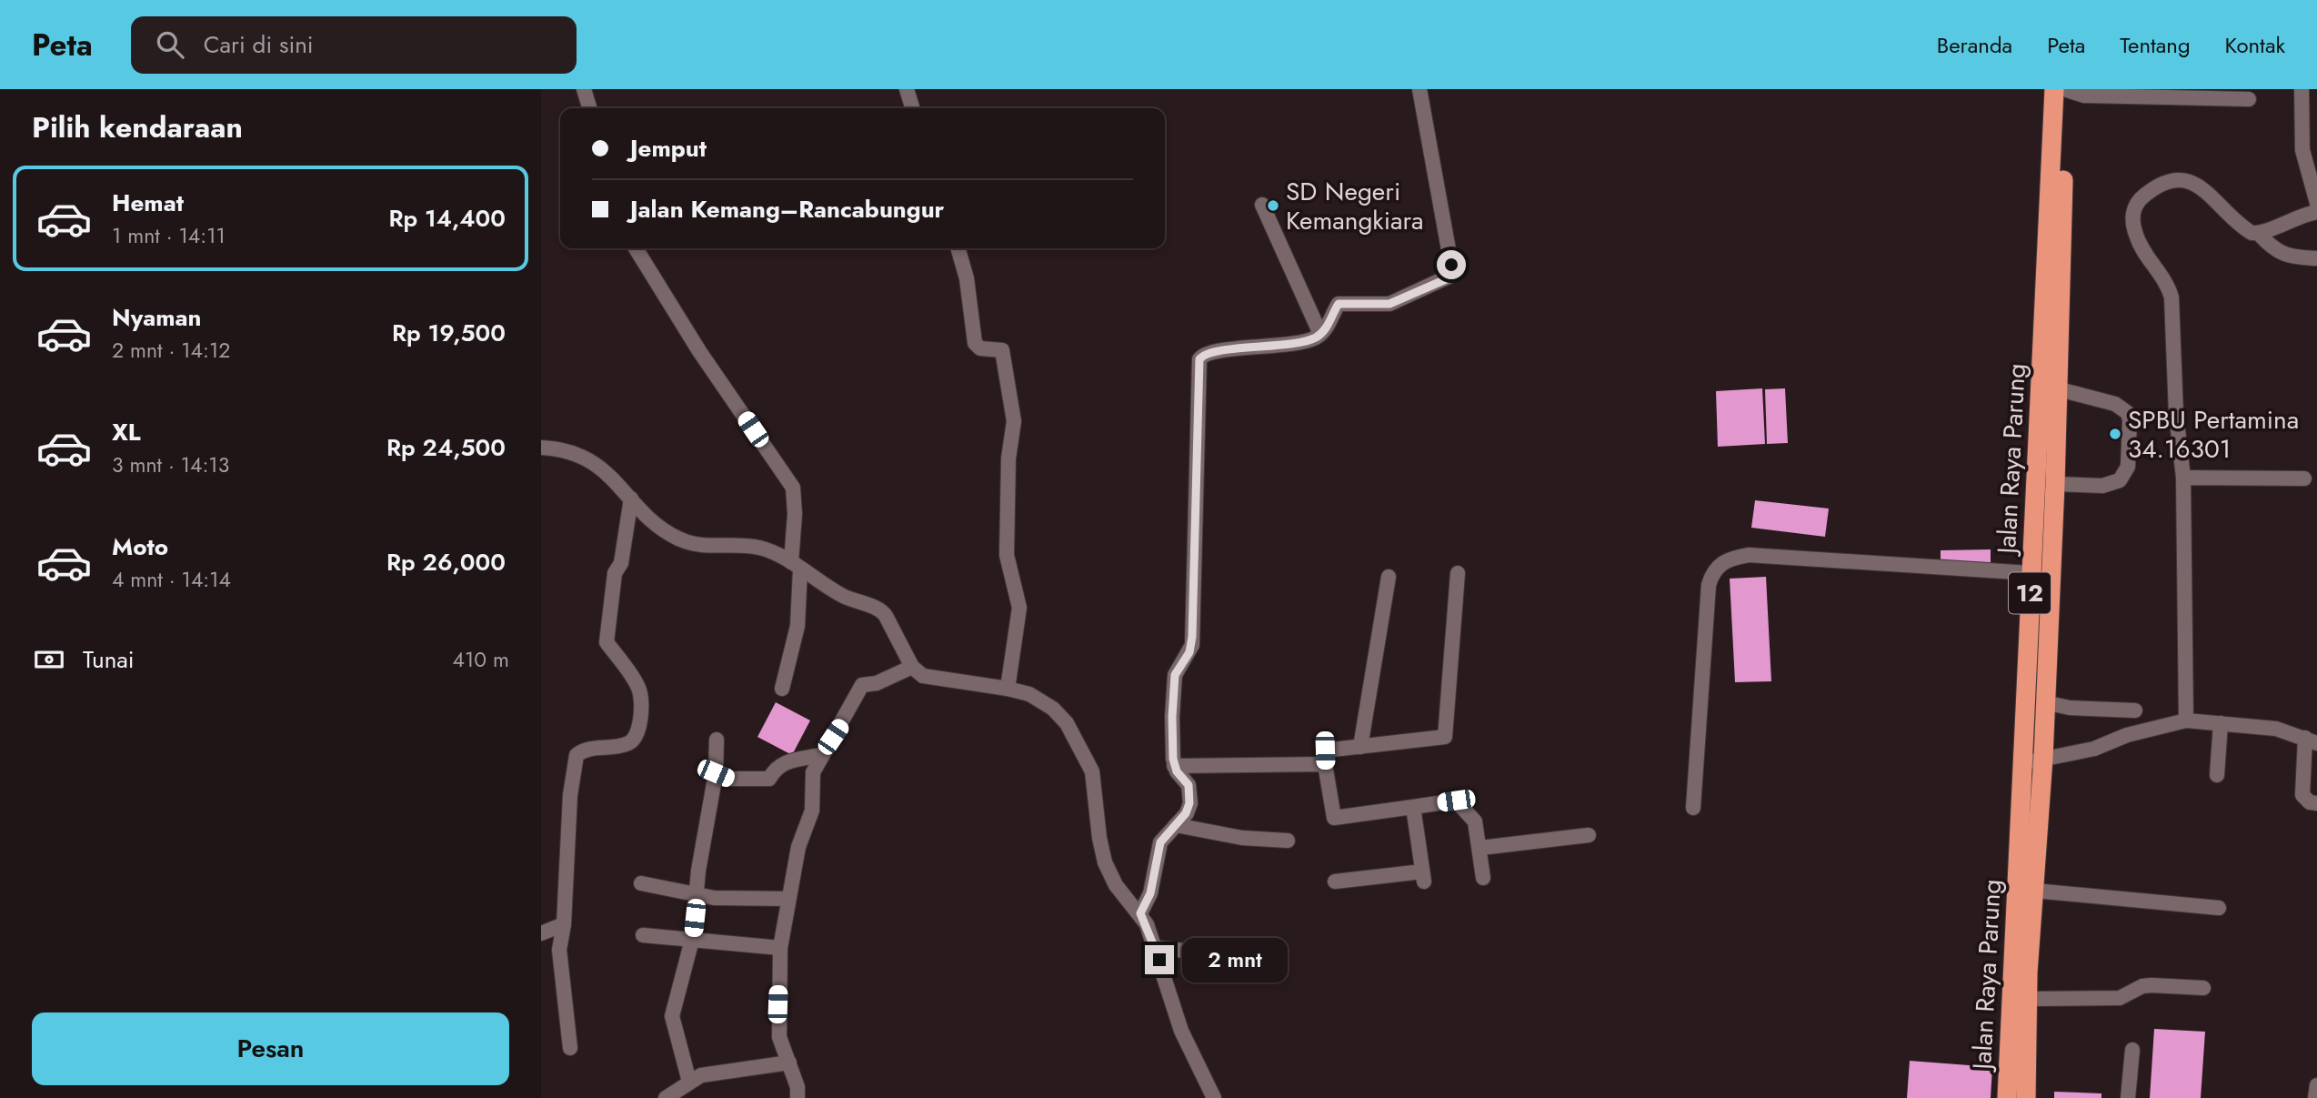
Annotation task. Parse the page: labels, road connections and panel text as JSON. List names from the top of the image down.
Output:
{
  "streets": {
    "highway": ["Jalan Raya Parung", "12"]
  },
  "places": ["SD Negeri Kemangkiara", "SPBU Pertamina 34.16301"],
  "page": {
    "header": "Peta",
    "search": "Cari di sini",
    "nav": [
      "Beranda",
      "Peta",
      "Tentang",
      "Kontak"
    ],
    "heading": "Pilih kendaraan",
    "banner": ["Jemput", "Jalan Kemang–Rancabungur"],
    "list": [
      {
        "name": "Hemat",
        "note": "1 mnt · 14:11",
        "value": "Rp 14,400"
      },
      {
        "name": "Nyaman",
        "note": "2 mnt · 14:12",
        "value": "Rp 19,500"
      },
      {
        "name": "XL",
        "note": "3 mnt · 14:13",
        "value": "Rp 24,500"
      },
      {
        "name": "Moto",
        "note": "4 mnt · 14:14",
        "value": "Rp 26,000"
      }
    ],
    "pay": ["Tunai", "410 m"],
    "bubble": "2 mnt",
    "buttons": "Pesan"
  }
}
